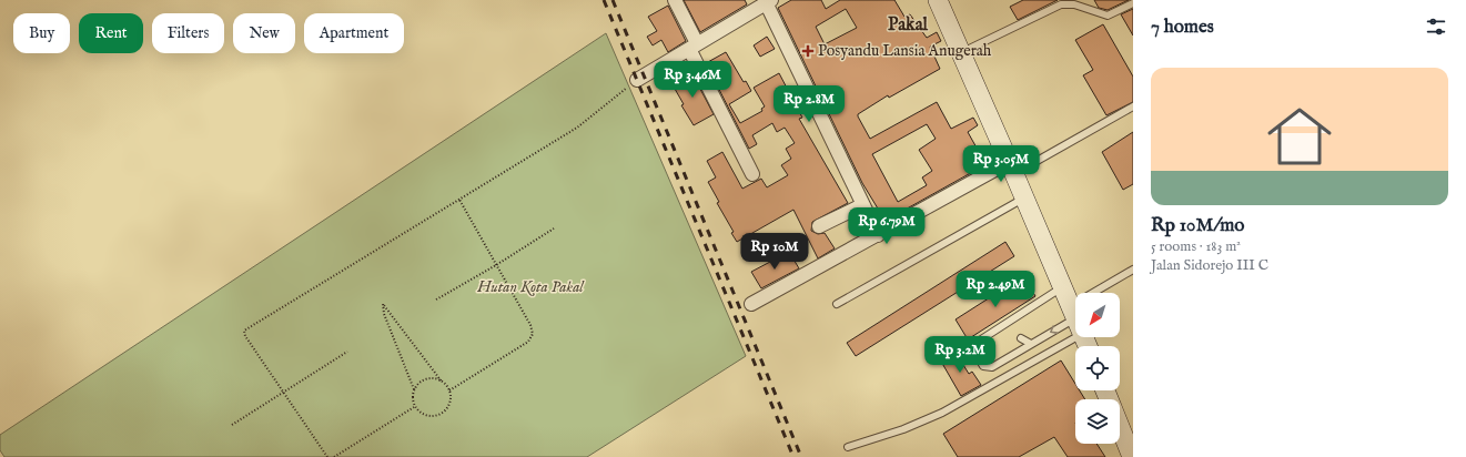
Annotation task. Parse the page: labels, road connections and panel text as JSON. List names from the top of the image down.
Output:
{
  "districts": ["Pakal"],
  "parks": ["Hutan Kota Pakal"],
  "places": {
    "health": ["Posyandu Lansia Anugerah"]
  },
  "north": "bottom left",
  "page": {
    "heading": "7 homes",
    "chip": [
      "Buy",
      "Rent",
      "Filters",
      "New",
      "Apartment"
    ],
    "list": [
      {
        "name": "Rp 10M/mo",
        "note": "5 rooms · 183 m² · Jalan Sidorejo III C"
      }
    ],
    "price": [
      "Rp 3.46M",
      "Rp 2.8M",
      "Rp 3.05M",
      "Rp 6.79M",
      "Rp 10M",
      "Rp 2.49M",
      "Rp 3.2M"
    ]
  }
}
